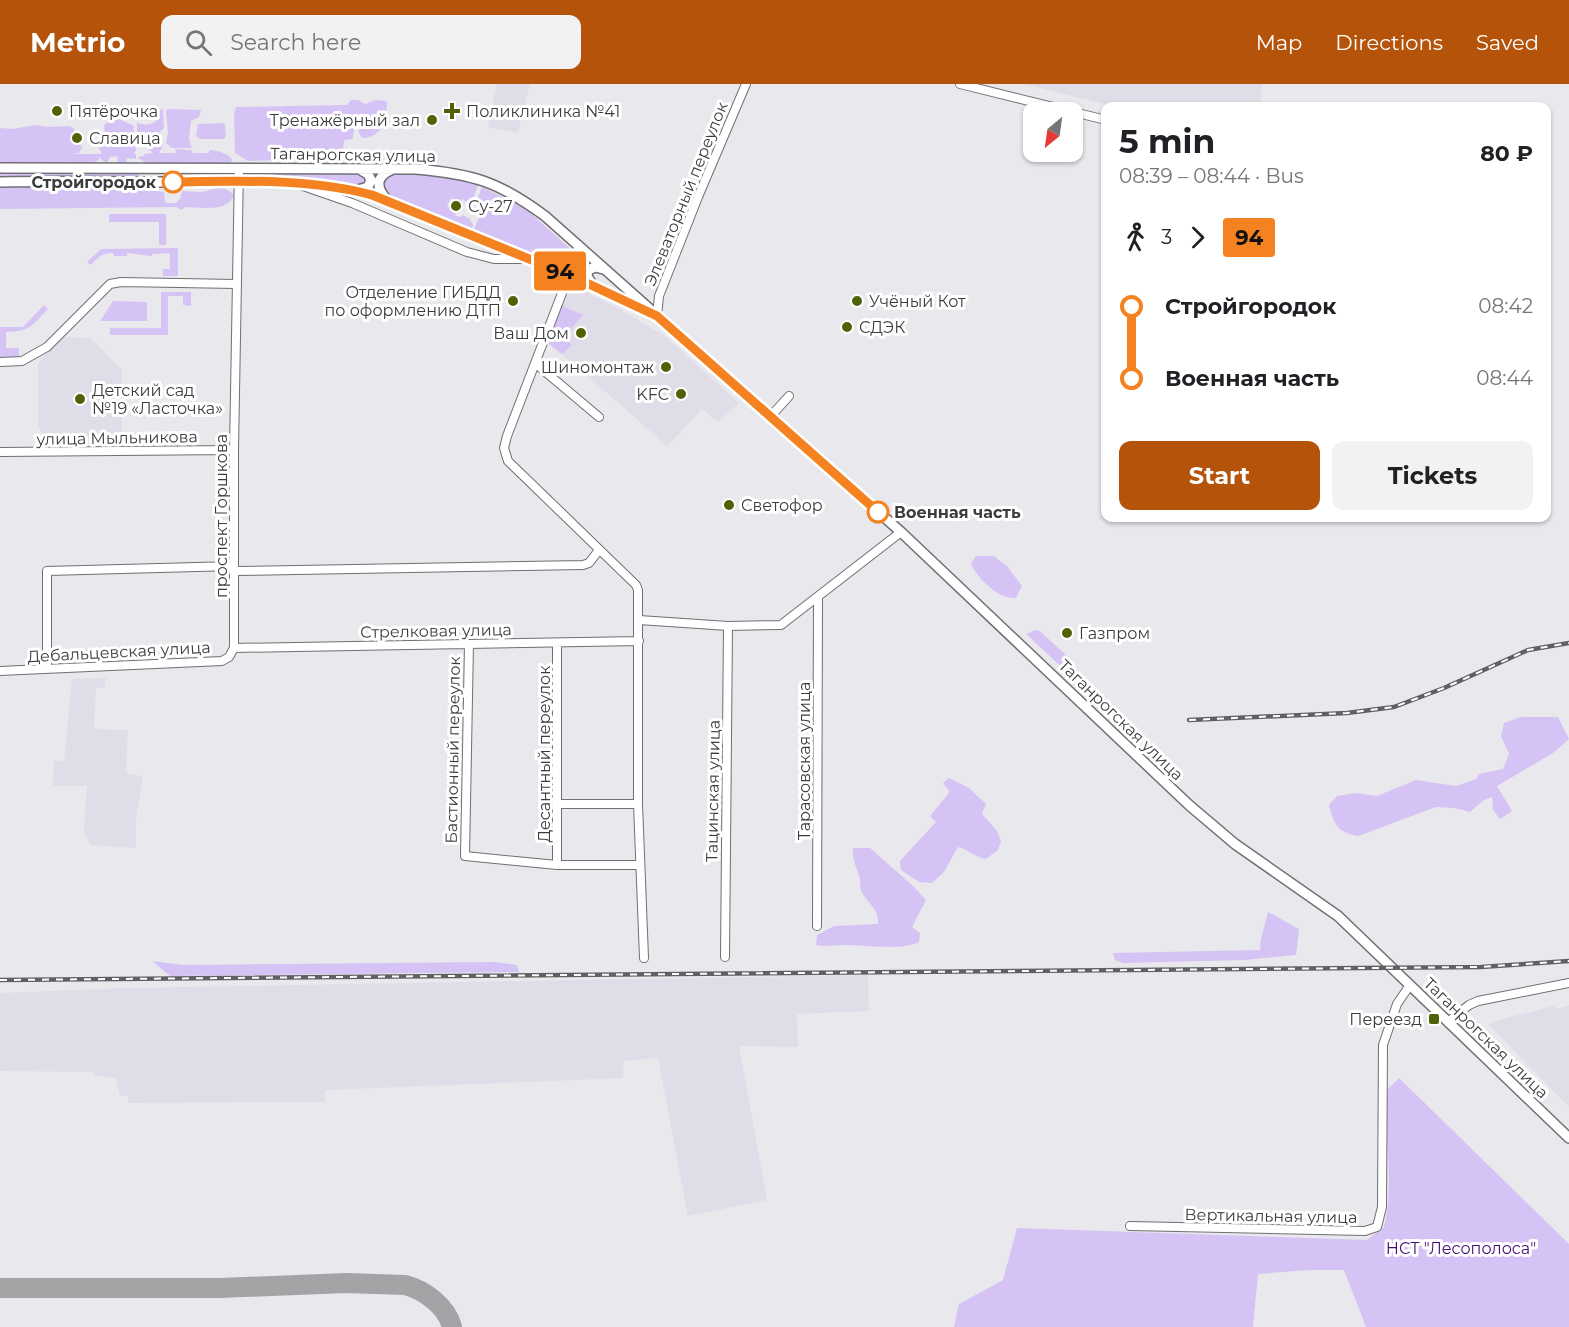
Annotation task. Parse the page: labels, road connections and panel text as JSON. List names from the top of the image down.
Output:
{
  "streets": {
    "main road": ["Таганрогская улица"],
    "street": [
      "Элеваторный переулок",
      "улица Мыльникова",
      "проспект Горшкова",
      "Стрелковая улица",
      "Дебальцевская улица",
      "Бастионный переулок",
      "Десантный переулок",
      "Тарасовская улица",
      "Тацинская улица",
      "Вертикальная улица"
    ]
  },
  "crossings": [
    ["Таганрогская улица", "Элеваторный переулок"],
    ["Таганрогская улица", "проспект Горшкова"],
    ["Таганрогская улица", "Вертикальная улица"],
    ["улица Мыльникова", "проспект Горшкова"],
    ["проспект Горшкова", "Стрелковая улица"],
    ["проспект Горшкова", "Дебальцевская улица"],
    ["Стрелковая улица", "Дебальцевская улица"],
    ["Стрелковая улица", "Бастионный переулок"],
    ["Стрелковая улица", "Десантный переулок"],
    ["Бастионный переулок", "Десантный переулок"]
  ],
  "parks": ["НСТ \"Лесополоса\""],
  "places": {
    "other": [
      "Пятёрочка",
      "Тренажёрный зал",
      "Славица",
      "Стройгородок",
      "Су-27",
      "Отделение ГИБДД по оформлению ДТП",
      "Учёный Кот",
      "СДЭК",
      "Ваш Дом",
      "Шиномонтаж",
      "KFC",
      "Детский сад №19 «Ласточка»",
      "Светофор",
      "Военная часть",
      "Газпром"
    ],
    "health": ["Поликлиника №41"],
    "transit": ["Переезд"]
  },
  "lines": ["bus line 94"],
  "north": "bottom left",
  "page": {
    "header": "Metrio",
    "search": "Search here",
    "nav": ["Map", "Directions", "Saved"],
    "on_map": "94",
    "heading": ["5 min", "08:39 – 08:44 · Bus", "80 ₽"],
    "legs": ["3", "94"],
    "list": [
      {
        "name": "Стройгородок",
        "value": "08:42"
      },
      {
        "name": "Военная часть",
        "value": "08:44"
      }
    ],
    "buttons": ["Start", "Tickets"]
  }
}
